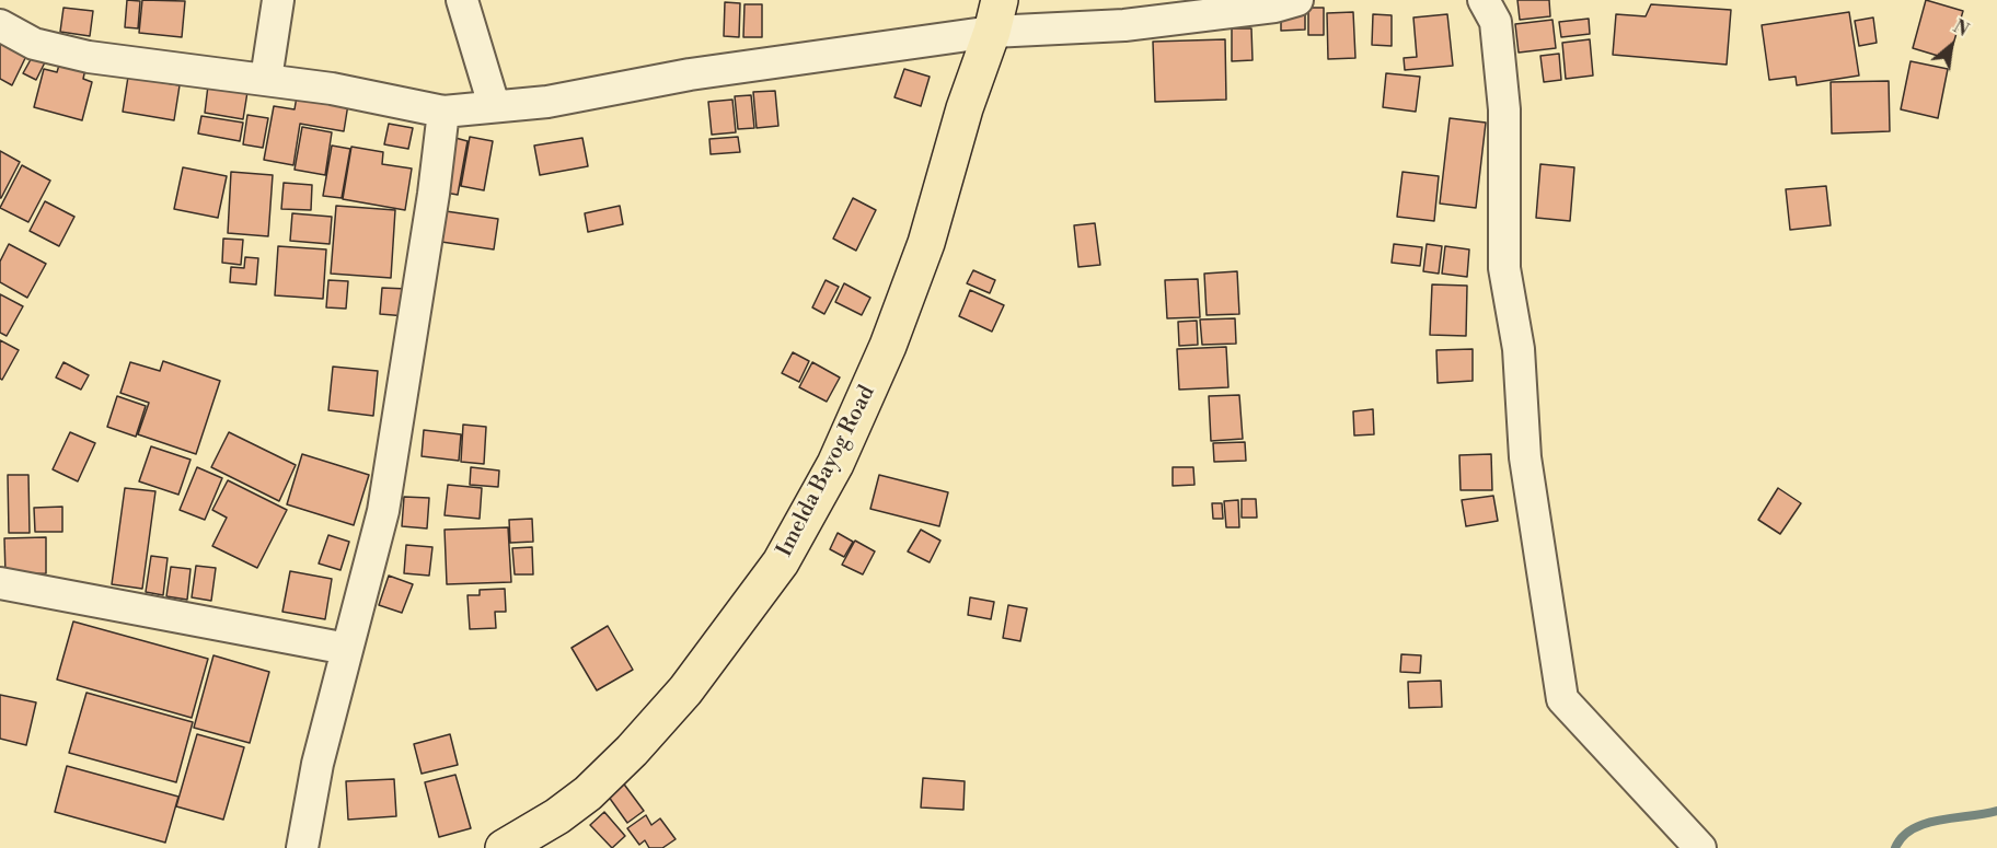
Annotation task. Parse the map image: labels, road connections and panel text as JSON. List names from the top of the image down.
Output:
{
  "streets": {
    "main road": ["Imelda Bayog Road"]
  },
  "north": "top right"
}
